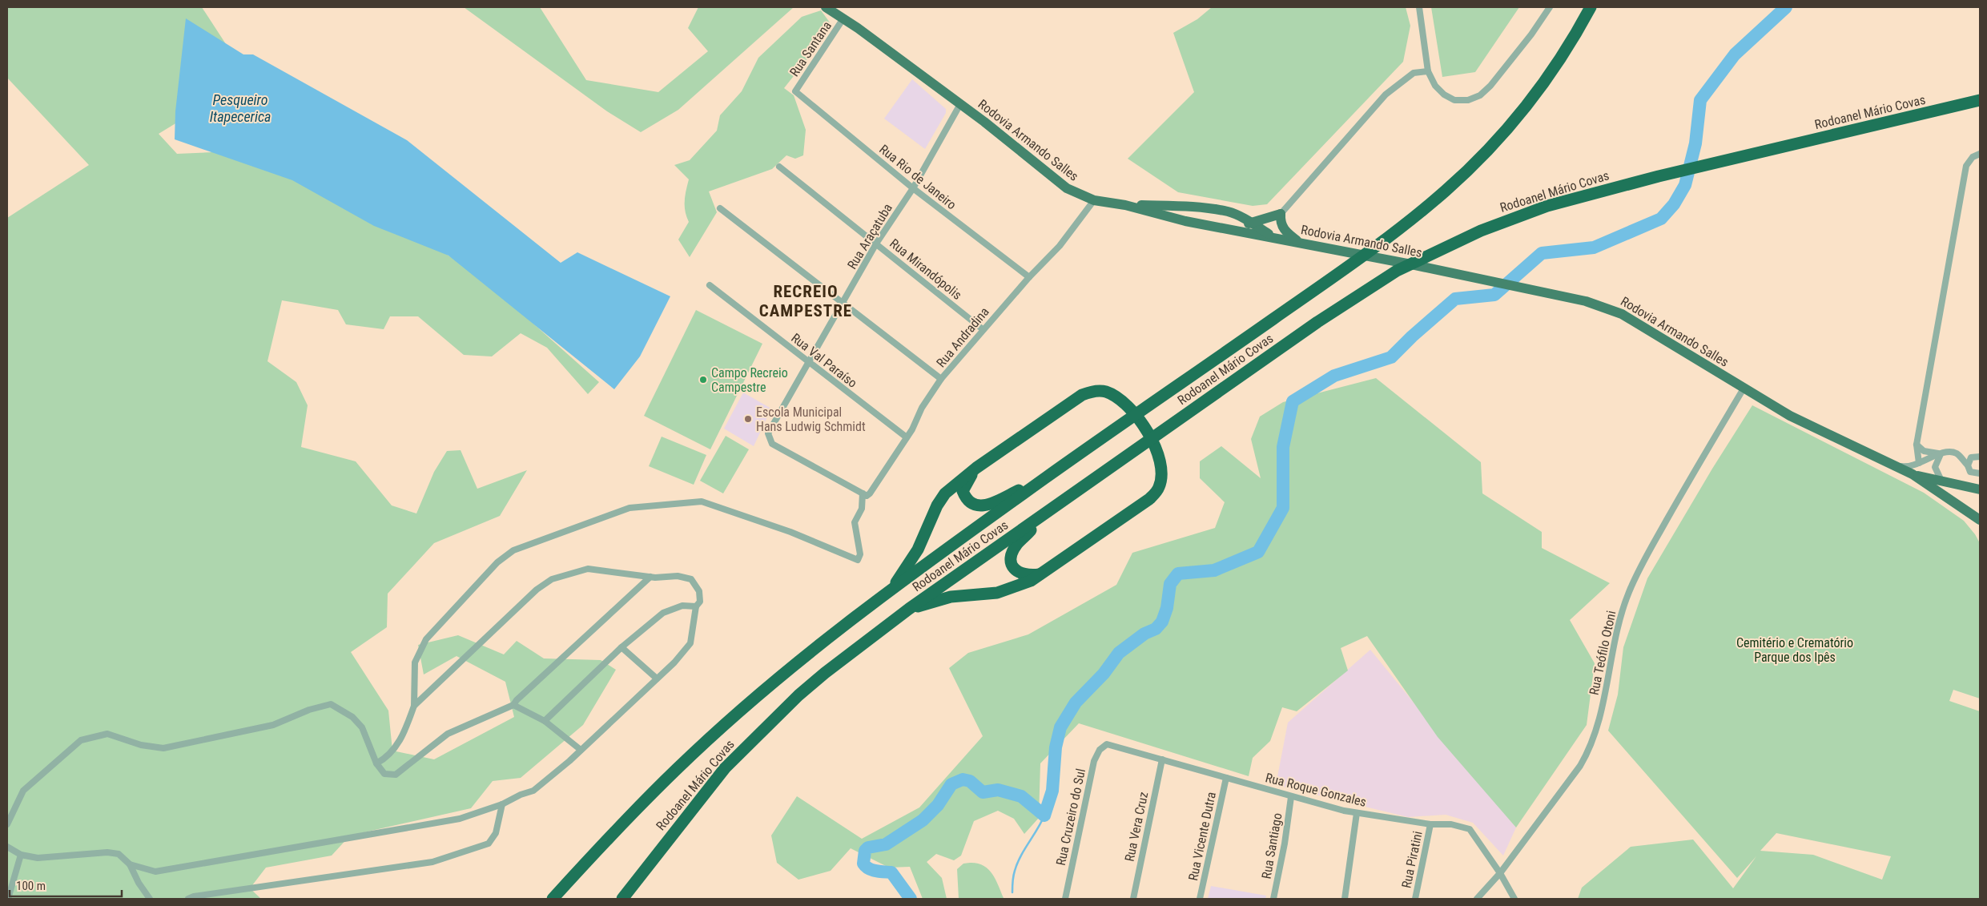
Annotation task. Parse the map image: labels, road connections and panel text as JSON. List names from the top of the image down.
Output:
{
  "streets": {
    "highway": ["Rodoanel Mário Covas"],
    "main road": ["Rodovia Armando Salles"],
    "street": [
      "Rua Santana",
      "Rua Rio de Janeiro",
      "Rua Araçatuba",
      "Rua Mirandópolis",
      "Rua Andradina",
      "Rua Val Paraíso",
      "Rua Teófilo Otoni",
      "Rua Roque Gonzales",
      "Rua Cruzeiro do Sul",
      "Rua Vera Cruz",
      "Rua Vicente Dutra",
      "Rua Santiago",
      "Rua Piratini"
    ]
  },
  "crossings": [
    ["Rua Santana", "Rodovia Armando Salles"],
    ["Rua Santana", "Rua Rio de Janeiro"],
    ["Rodovia Armando Salles", "Rua Araçatuba"],
    ["Rodovia Armando Salles", "Rua Andradina"],
    ["Rodovia Armando Salles", "Rua Teófilo Otoni"],
    ["Rua Rio de Janeiro", "Rua Araçatuba"],
    ["Rua Rio de Janeiro", "Rua Andradina"],
    ["Rua Araçatuba", "Rua Mirandópolis"],
    ["Rua Araçatuba", "Rua Andradina"],
    ["Rua Araçatuba", "Rua Val Paraíso"],
    ["Rua Mirandópolis", "Rua Andradina"],
    ["Rua Andradina", "Rua Val Paraíso"],
    ["Rua Teófilo Otoni", "Rua Roque Gonzales"],
    ["Rua Roque Gonzales", "Rua Cruzeiro do Sul"],
    ["Rua Roque Gonzales", "Rua Vera Cruz"],
    ["Rua Roque Gonzales", "Rua Vicente Dutra"],
    ["Rua Roque Gonzales", "Rua Santiago"],
    ["Rua Roque Gonzales", "Rua Piratini"]
  ],
  "districts": ["RECREIO CAMPESTRE"],
  "water": ["Pesqueiro Itapecerica"],
  "parks": ["Cemitério e Crematório Parque dos Ipês"],
  "places": ["Campo Recreio Campestre", "Escola Municipal Hans Ludwig Schmidt"],
  "scale_bar": "100 m"
}
